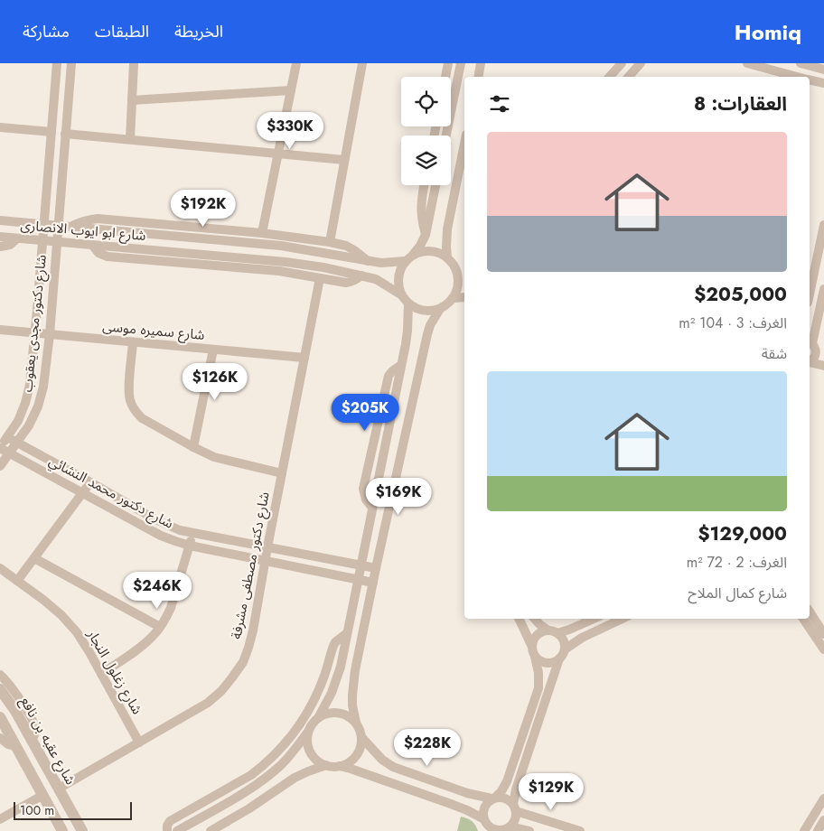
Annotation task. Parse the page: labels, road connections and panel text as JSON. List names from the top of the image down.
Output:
{
  "streets": {
    "street": [
      "شارع ابو ايوب الانصارى",
      "شارع دكتور مجدى يعقوب",
      "شارع سميره موسى",
      "شارع دكتور محمد النشائي",
      "شارع دكتور مصطفى مشرفة",
      "شارع زغلول النجار",
      "شارع عقبه بن نافع"
    ]
  },
  "crossings": [
    ["شارع ابو ايوب الانصارى", "شارع دكتور مجدى يعقوب"],
    ["شارع دكتور مجدى يعقوب", "شارع سميره موسى"],
    ["شارع دكتور مجدى يعقوب", "شارع دكتور محمد النشائي"],
    ["شارع سميره موسى", "شارع دكتور مصطفى مشرفة"],
    ["شارع دكتور محمد النشائي", "شارع دكتور مصطفى مشرفة"],
    ["شارع دكتور مصطفى مشرفة", "شارع زغلول النجار"],
    ["شارع دكتور مصطفى مشرفة", "شارع عقبه بن نافع"]
  ],
  "scale_bar": "100 m",
  "page": {
    "header": "Homiq",
    "nav": ["الخريطة", "الطبقات", "مشاركة"],
    "heading": "العقارات: 8",
    "price": [
      "$330K",
      "$192K",
      "$126K",
      "$205K",
      "$169K",
      "$246K",
      "$228K",
      "$129K"
    ],
    "list": [
      {
        "name": "$205,000",
        "note": "الغرف: 3 · 104 m² · شقة"
      },
      {
        "name": "$129,000",
        "note": "الغرف: 2 · 72 m² · شارع كمال الملاح"
      }
    ],
    "scale": "100 m"
  }
}
